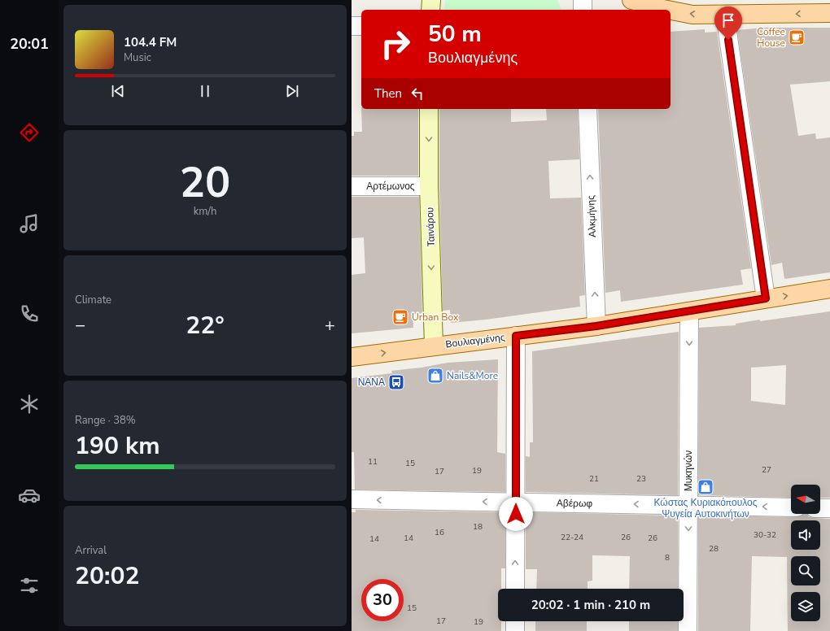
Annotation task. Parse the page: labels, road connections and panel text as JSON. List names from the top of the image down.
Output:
{
  "streets": {
    "main road": ["Ταινάρου", "Βουλιαγμένης"],
    "street": [
      "Αρτέμωνος",
      "Αλκμήνης",
      "Μυκηνών",
      "Αβέρωφ"
    ]
  },
  "crossings": [
    ["Αρτέμωνος", "Ταινάρου"],
    ["Αλκμήνης", "Βουλιαγμένης"],
    ["Ταινάρου", "Βουλιαγμένης"],
    ["Βουλιαγμένης", "Μυκηνών"],
    ["Μυκηνών", "Αβέρωφ"]
  ],
  "one_way": ["Ταινάρου", "Μυκηνών", "Αβέρωφ"],
  "places": {
    "cafe": ["Coffee House", "Urban Box"],
    "shop": ["Nails&More", "Κώστας Κυριακόπουλος Ψυγεία Αυτοκινήτων"],
    "bus stop": ["ΝΑΝΑ"]
  },
  "house_numbers": [
    "11",
    "15",
    "27",
    "19",
    "17",
    "21",
    "23",
    "18",
    "16",
    "30-32",
    "22-24",
    "26",
    "14",
    "26",
    "14",
    "28",
    "8",
    "15",
    "17",
    "19"
  ],
  "north": "left",
  "page": {
    "tabs": "20:01",
    "turn": ["50 m", "Βουλιαγμένης"],
    "song": ["104.4 FM", "Music"],
    "then": "Then",
    "tile": [
      ["20", "km/h"],
      "Climate",
      ["Range · 38%", "190 km"],
      ["Arrival", "20:02"]
    ],
    "heat": ["−", "22°", "+"],
    "limit": "30",
    "trip": "20:02 · 1 min · 210 m"
  }
}
